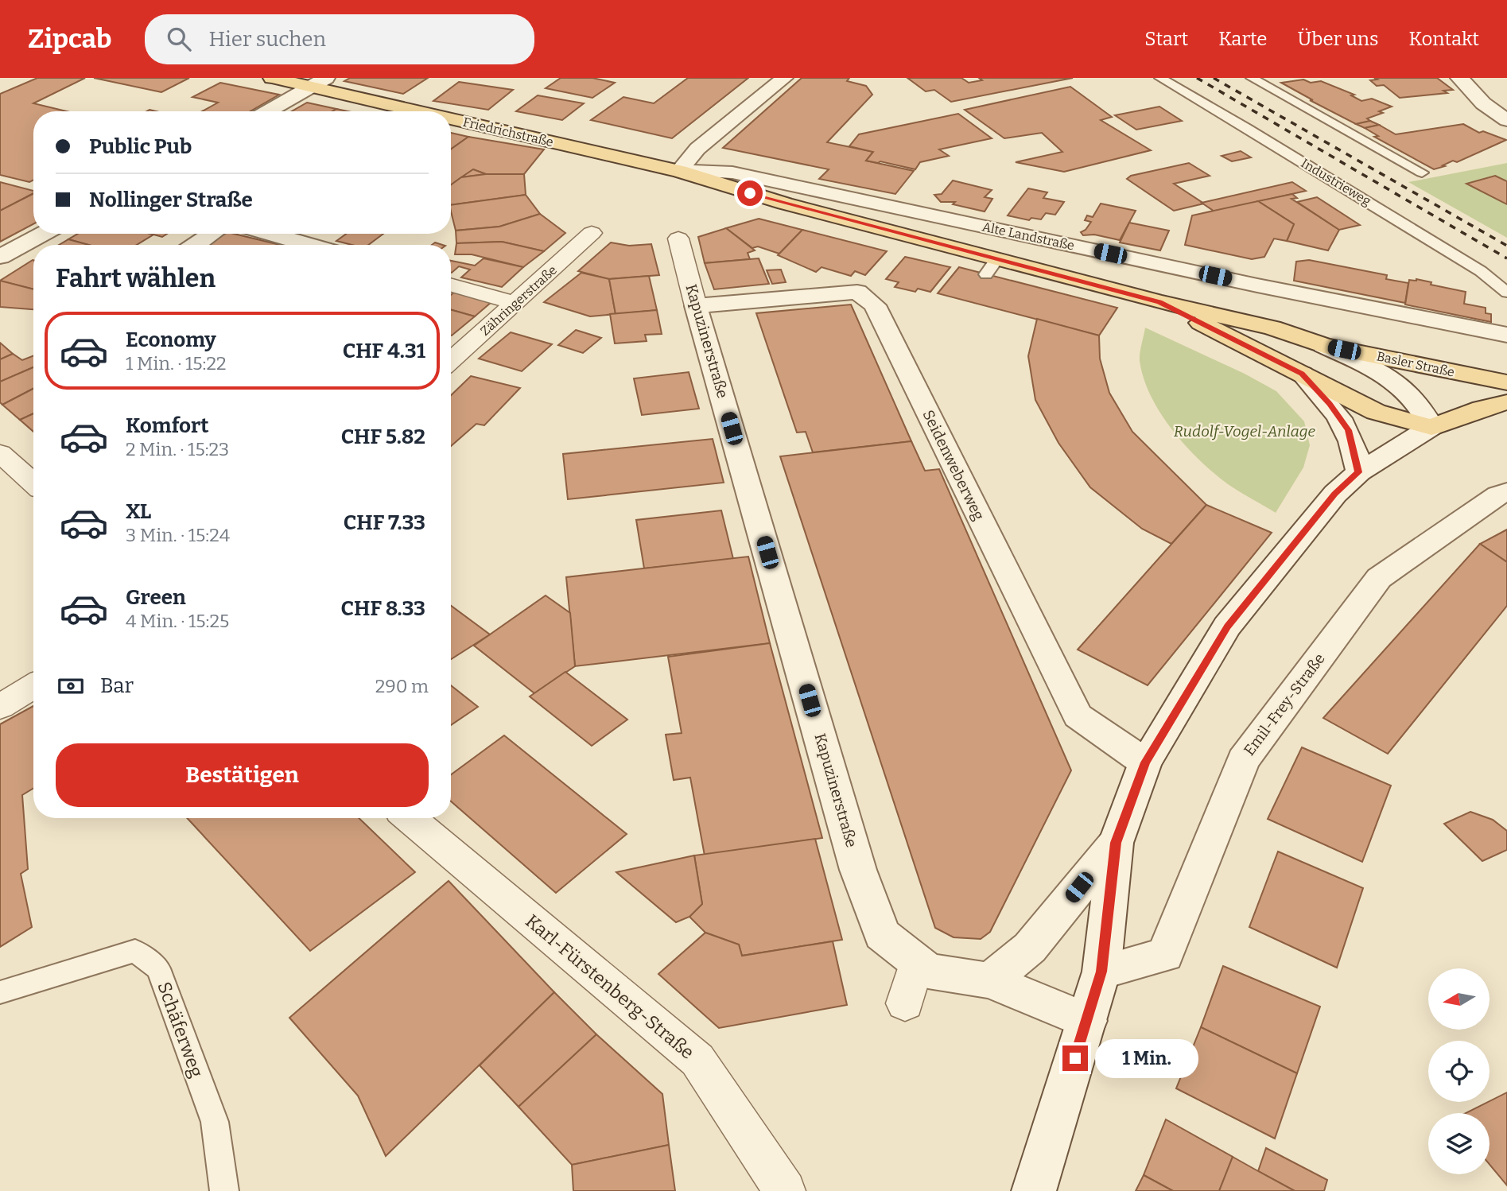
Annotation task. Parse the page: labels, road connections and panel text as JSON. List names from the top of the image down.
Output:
{
  "streets": {
    "main road": ["Friedrichstraße", "Basler Straße"],
    "street": [
      "Alte Landstraße",
      "Zähringerstraße",
      "Kapuzinerstraße",
      "Seidenweberweg",
      "Emil-Frey-Straße",
      "Karl-Fürstenberg-Straße"
    ],
    "lane": ["Industrieweg", "Schäferweg"]
  },
  "crossings": [
    ["Friedrichstraße", "Alte Landstraße"],
    ["Friedrichstraße", "Basler Straße"],
    ["Alte Landstraße", "Basler Straße"],
    ["Kapuzinerstraße", "Seidenweberweg"]
  ],
  "parks": ["Rudolf-Vogel-Anlage"],
  "north": "left",
  "page": {
    "header": "Zipcab",
    "search": "Hier suchen",
    "nav": [
      "Start",
      "Karte",
      "Über uns",
      "Kontakt"
    ],
    "banner": ["Public Pub", "Nollinger Straße"],
    "heading": "Fahrt wählen",
    "list": [
      {
        "name": "Economy",
        "note": "1 Min. · 15:22",
        "value": "CHF 4.31"
      },
      {
        "name": "Komfort",
        "note": "2 Min. · 15:23",
        "value": "CHF 5.82"
      },
      {
        "name": "XL",
        "note": "3 Min. · 15:24",
        "value": "CHF 7.33"
      },
      {
        "name": "Green",
        "note": "4 Min. · 15:25",
        "value": "CHF 8.33"
      }
    ],
    "pay": ["Bar", "290 m"],
    "buttons": "Bestätigen",
    "bubble": "1 Min."
  }
}
